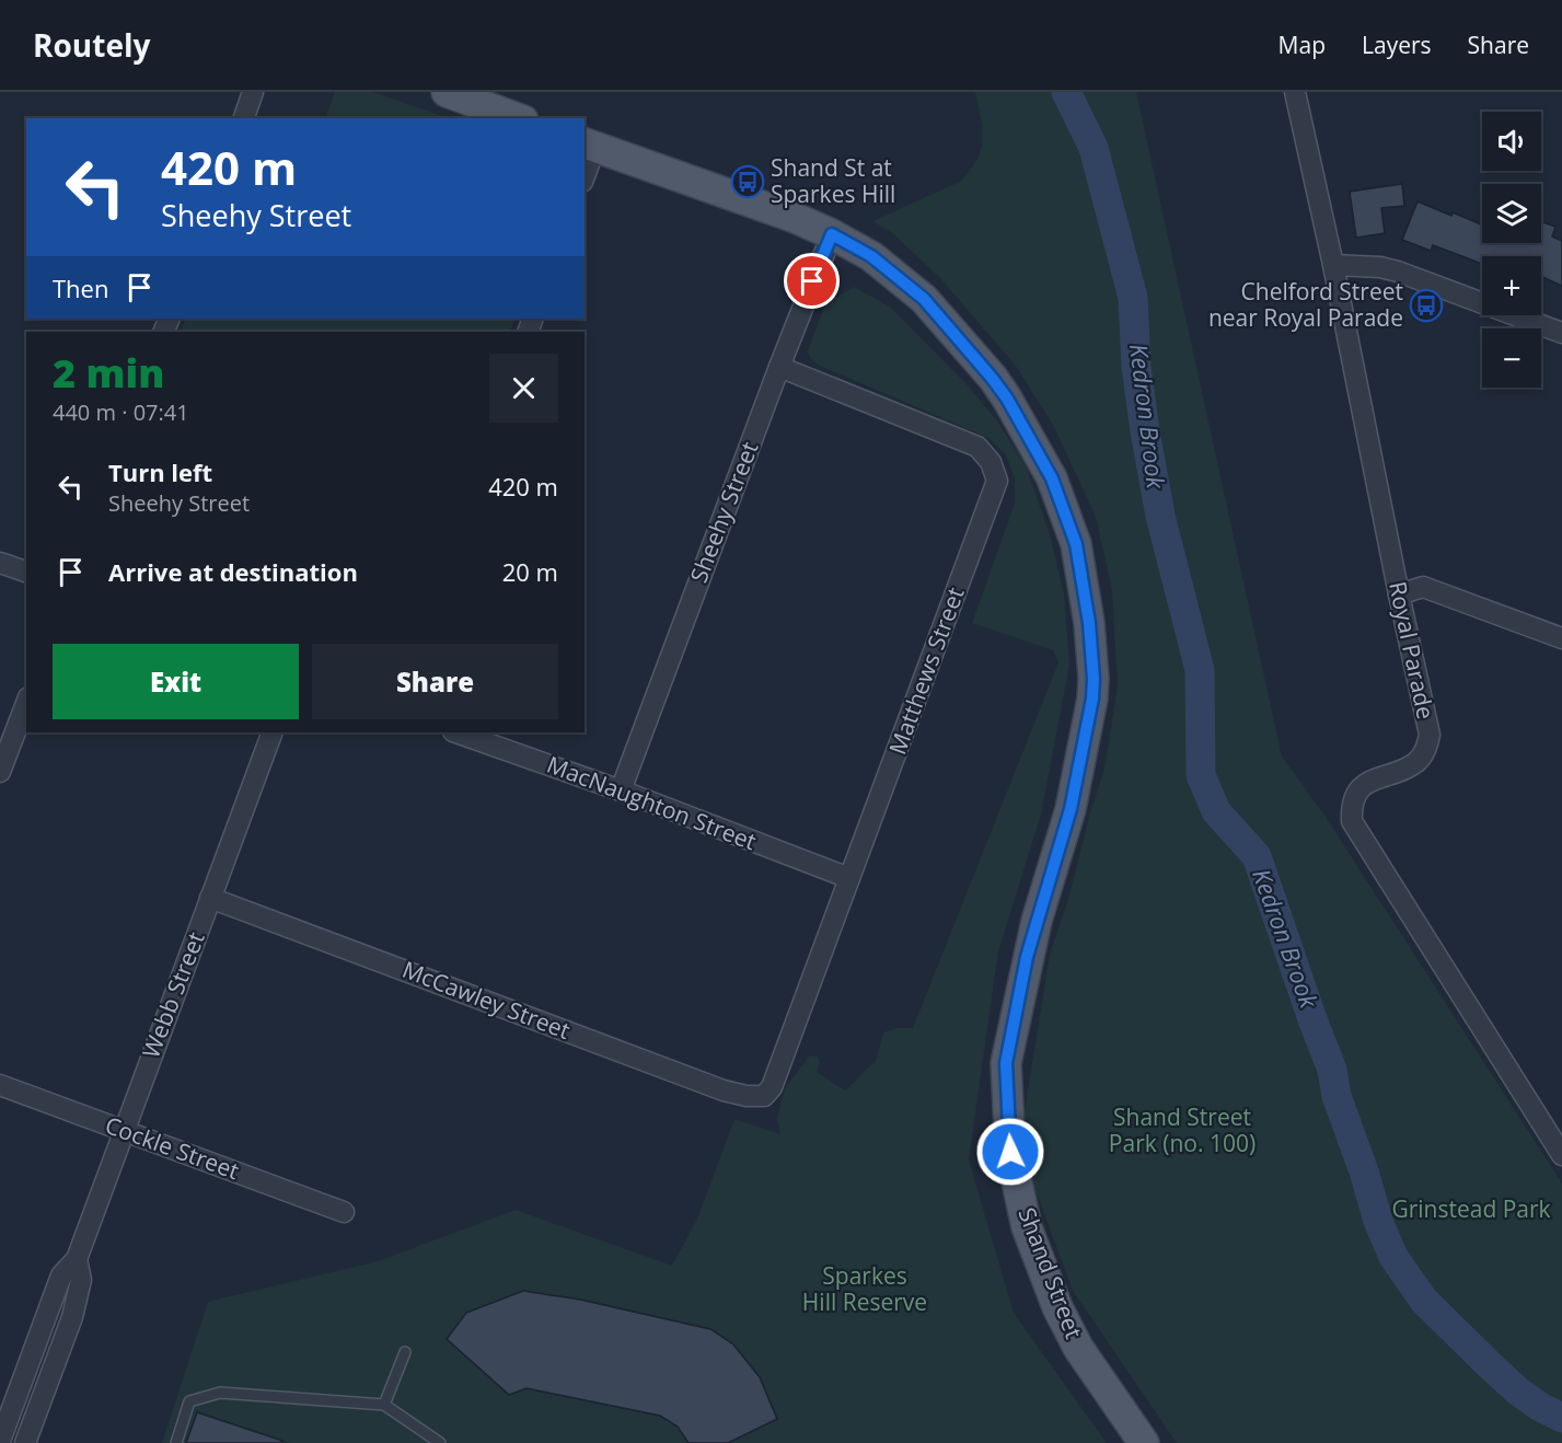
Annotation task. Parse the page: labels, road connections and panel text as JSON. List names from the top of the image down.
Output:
{
  "streets": {
    "main road": ["Shand Street"],
    "street": [
      "Sheehy Street",
      "Royal Parade",
      "Matthews Street",
      "MacNaughton Street",
      "Webb Street",
      "McCawley Street",
      "Cockle Street"
    ]
  },
  "crossings": [
    ["Sheehy Street", "Matthews Street"],
    ["Sheehy Street", "MacNaughton Street"],
    ["Sheehy Street", "Shand Street"],
    ["Matthews Street", "MacNaughton Street"],
    ["Matthews Street", "McCawley Street"],
    ["Webb Street", "McCawley Street"],
    ["Webb Street", "Cockle Street"]
  ],
  "water": ["Kedron Brook"],
  "parks": ["Shand Street Park (no. 100)", "Grinstead Park", "Sparkes Hill Reserve"],
  "places": {
    "bus stop": ["Shand St at Sparkes Hill", "Chelford Street near Royal Parade"]
  },
  "page": {
    "header": "Routely",
    "nav": ["Map", "Layers", "Share"],
    "map_buttons": ["+", "−"],
    "turn": ["420 m", "Sheehy Street"],
    "then": "Then",
    "heading": ["2 min", "440 m · 07:41"],
    "list": [
      {
        "name": "Turn left",
        "note": "Sheehy Street",
        "value": "420 m"
      },
      {
        "name": "Arrive at destination",
        "value": "20 m"
      }
    ],
    "buttons": ["Exit", "Share"]
  }
}
